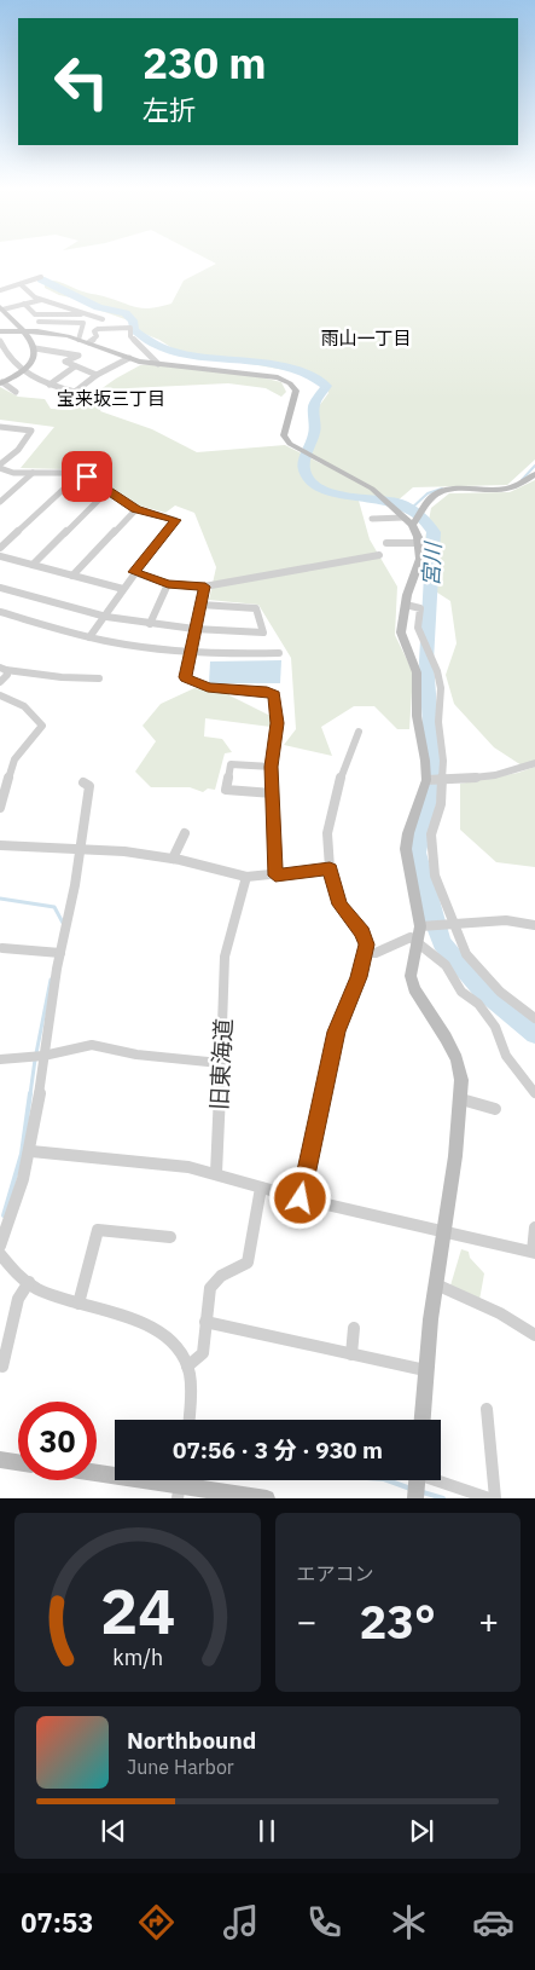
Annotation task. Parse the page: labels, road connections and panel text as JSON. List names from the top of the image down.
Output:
{
  "streets": {
    "street": ["旧東海道"]
  },
  "districts": ["雨山一丁目", "宝来坂三丁目"],
  "water": ["宮川"],
  "page": {
    "turn": ["230 m", "左折"],
    "limit": "30",
    "trip": "07:56 · 3 分 · 930 m",
    "tile": "エアコン",
    "heat": ["−", "23°", "+"],
    "song": ["Northbound", "June Harbor"],
    "tabs": "07:53",
    "gauge": ["24", "km/h"]
  }
}
